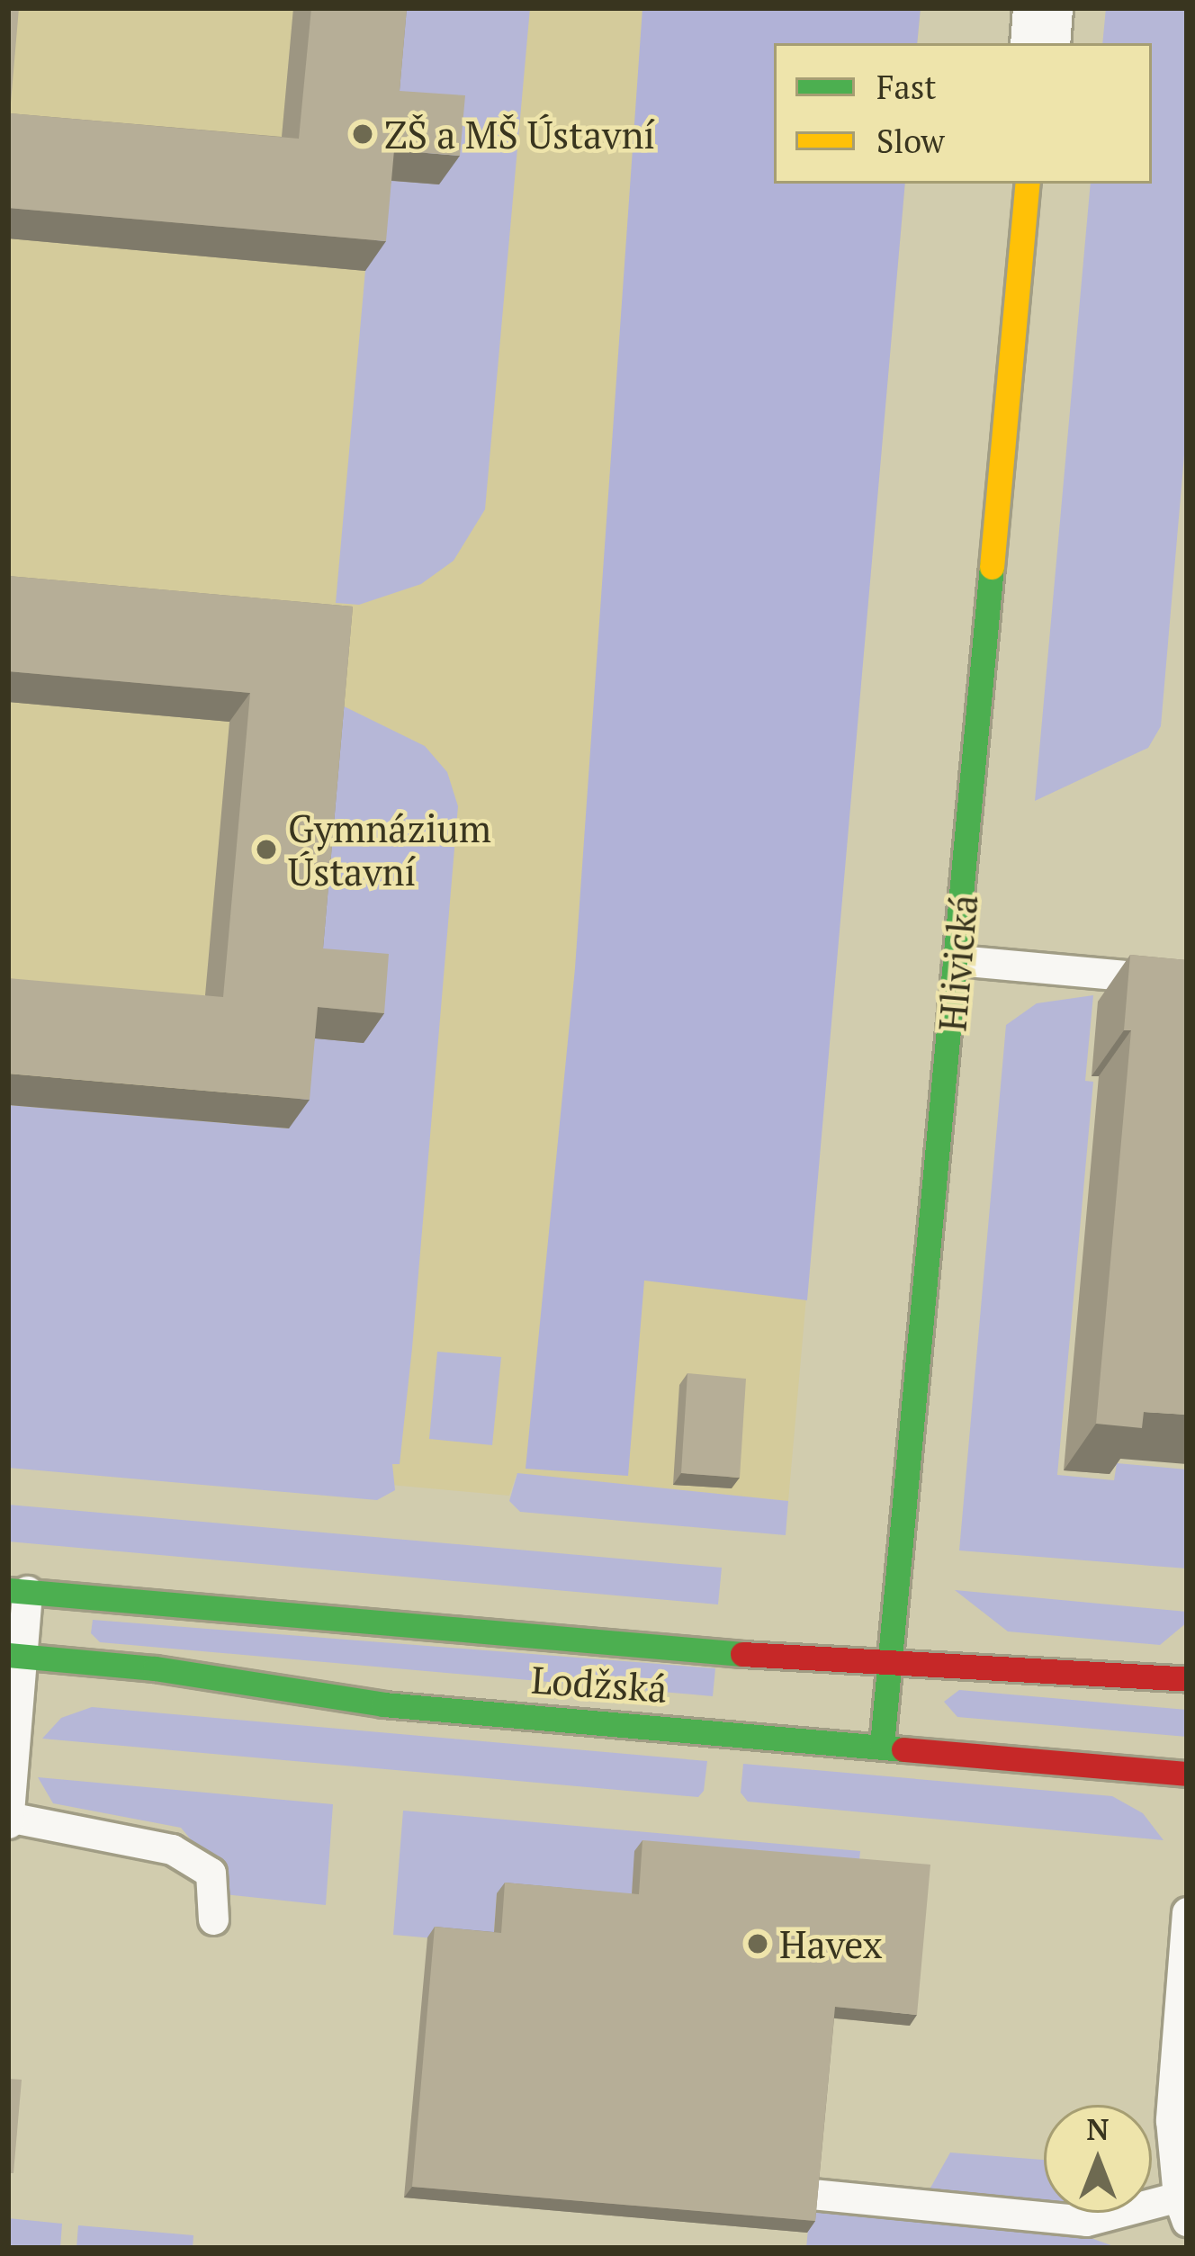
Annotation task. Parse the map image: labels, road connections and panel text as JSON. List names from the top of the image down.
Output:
{
  "streets": {
    "street": ["Hlivická", "Lodžská"]
  },
  "crossings": [
    ["Hlivická", "Lodžská"]
  ],
  "places": ["ZŠ a MŠ Ústavní", "Gymnázium Ústavní", "Havex"],
  "legend": ["Fast", "Slow"],
  "north": "top"
}
